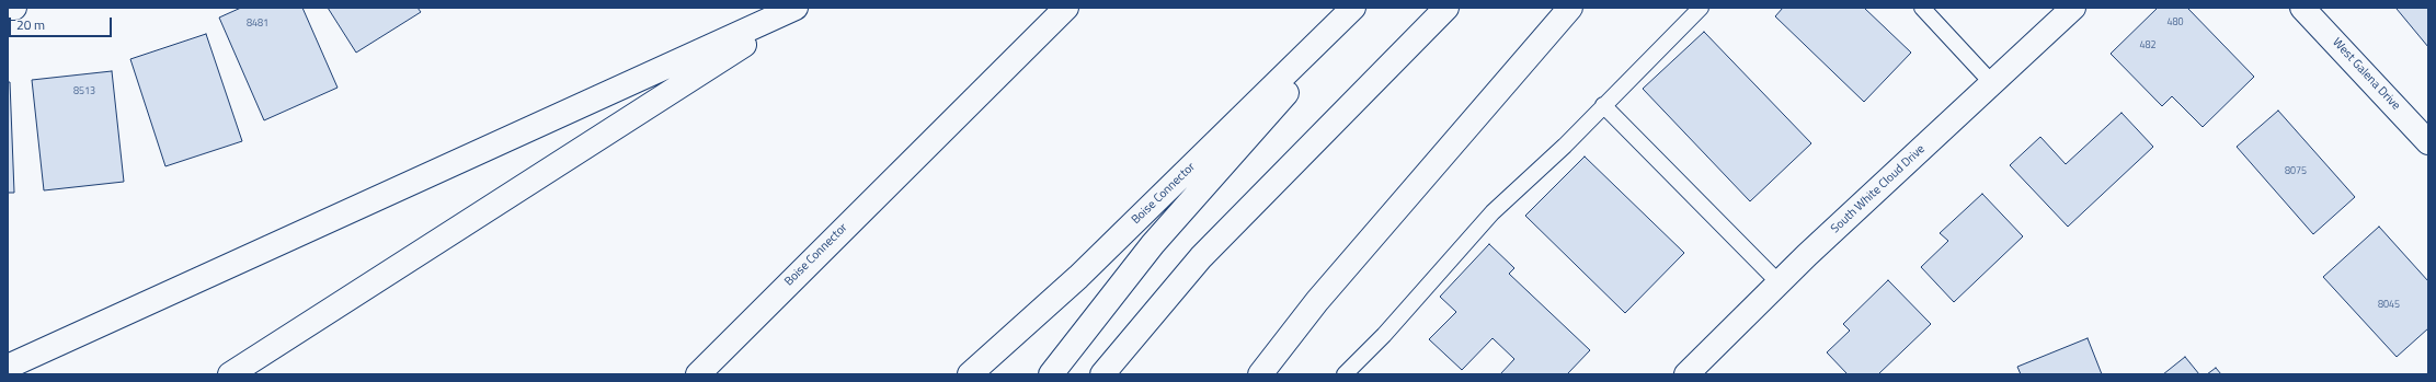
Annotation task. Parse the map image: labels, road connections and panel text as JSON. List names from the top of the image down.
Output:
{
  "streets": {
    "main road": ["West Galena Drive", "South White Cloud Drive", "Boise Connector"]
  },
  "house_numbers": [
    "480",
    "8481",
    "482",
    "8513",
    "8075",
    "8045"
  ],
  "scale_bar": "20 m"
}
